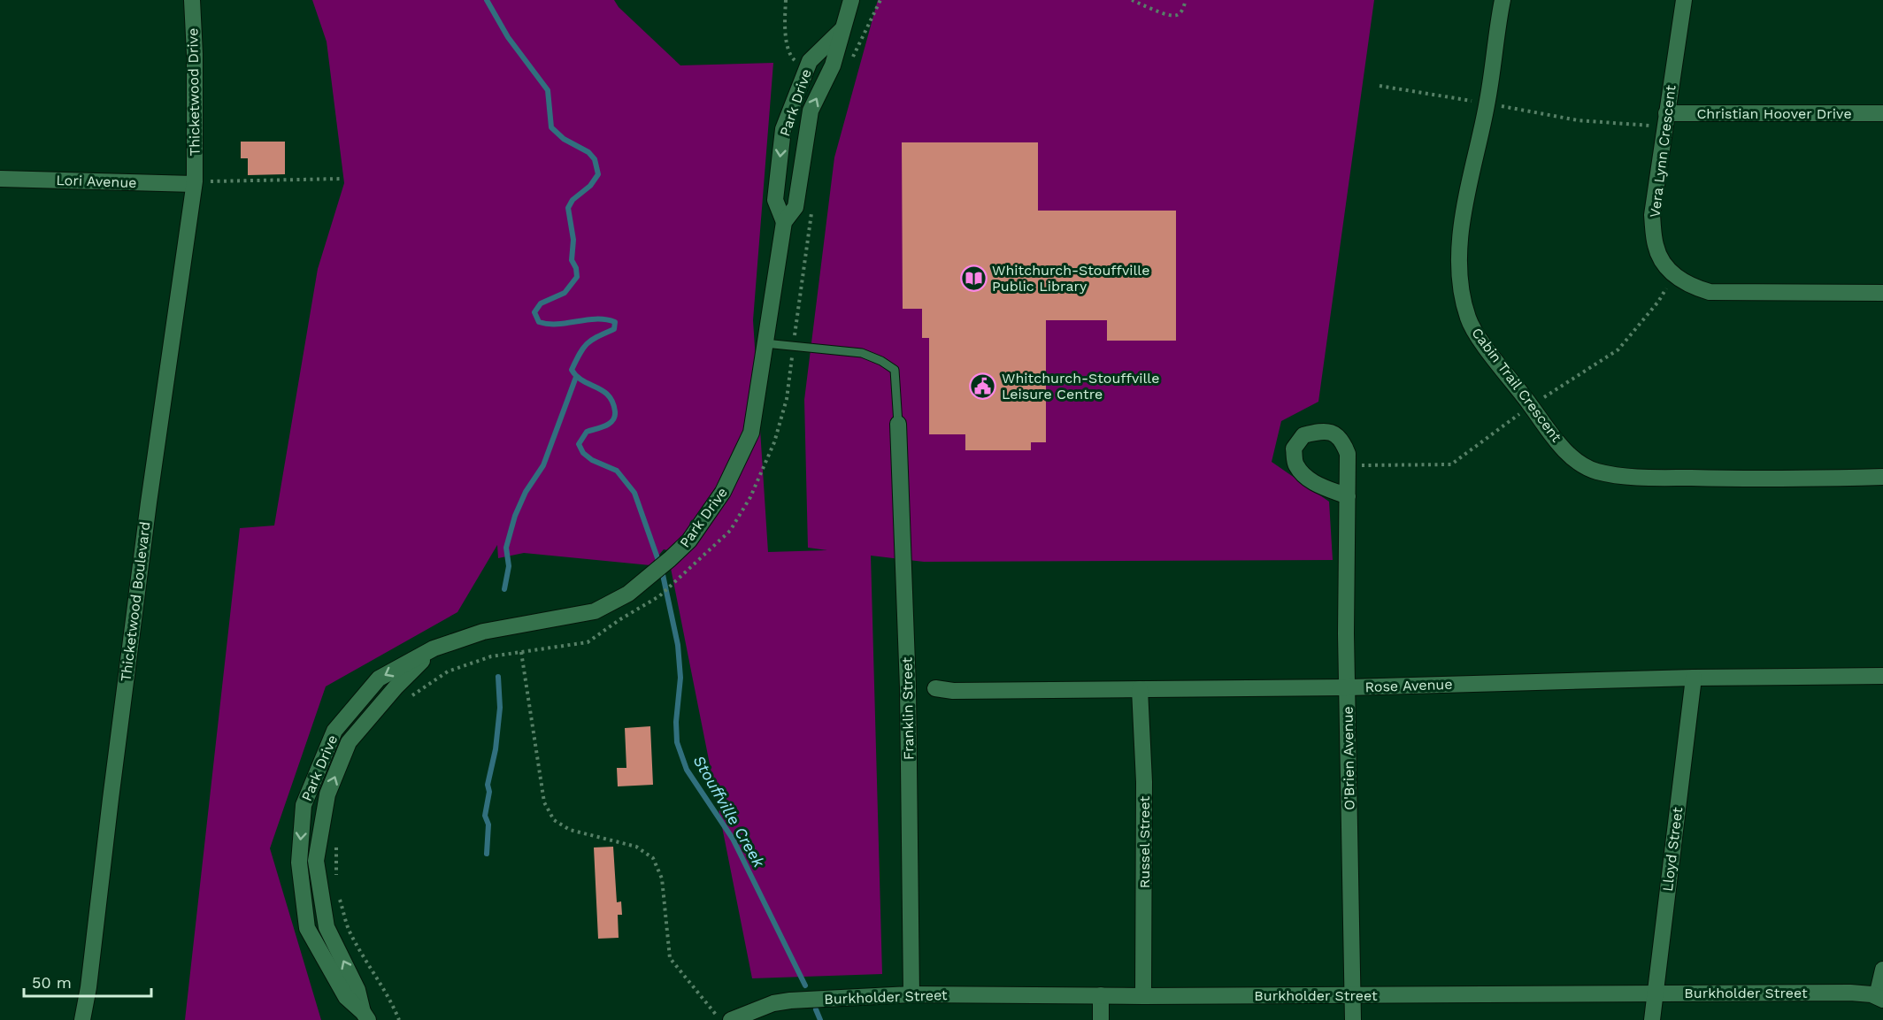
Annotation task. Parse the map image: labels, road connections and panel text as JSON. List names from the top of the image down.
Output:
{
  "streets": {
    "street": [
      "Thicketwood Drive",
      "Park Drive",
      "Christian Hoover Drive",
      "Vera Lynn Crescent",
      "Lori Avenue",
      "Cabin Trail Crescent",
      "Thicketwood Boulevard",
      "Rose Avenue",
      "Franklin Street",
      "O'Brien Avenue",
      "Russel Street",
      "Lloyd Street",
      "Burkholder Street"
    ]
  },
  "crossings": [
    ["Thicketwood Drive", "Lori Avenue"],
    ["Thicketwood Drive", "Thicketwood Boulevard"],
    ["Christian Hoover Drive", "Vera Lynn Crescent"],
    ["Lori Avenue", "Thicketwood Boulevard"],
    ["Rose Avenue", "O'Brien Avenue"],
    ["Rose Avenue", "Russel Street"],
    ["Rose Avenue", "Lloyd Street"],
    ["Franklin Street", "Burkholder Street"],
    ["O'Brien Avenue", "Burkholder Street"],
    ["Russel Street", "Burkholder Street"],
    ["Lloyd Street", "Burkholder Street"]
  ],
  "water": ["Stouffville Creek"],
  "places": {
    "library": ["Whitchurch-Stouffville Public Library"],
    "public building": ["Whitchurch-Stouffville Leisure Centre"]
  },
  "scale_bar": "50 m"
}
